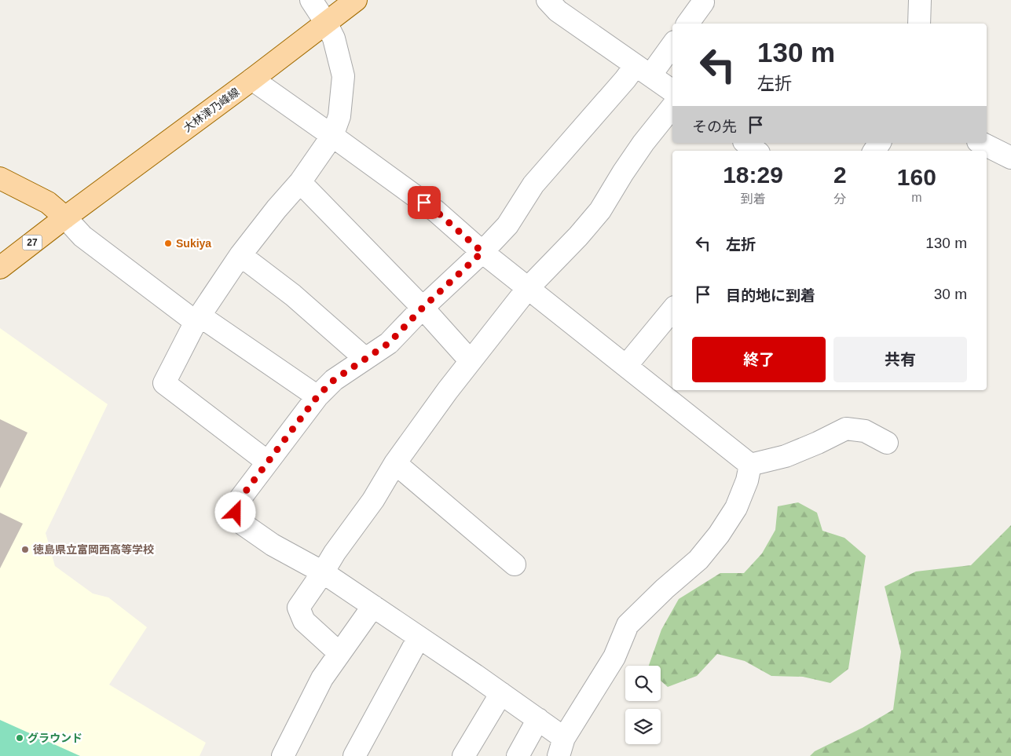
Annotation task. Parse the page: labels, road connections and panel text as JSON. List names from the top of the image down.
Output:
{
  "streets": {
    "main road": ["大林津乃峰線", "27"]
  },
  "crossings": [
    ["大林津乃峰線", "27"]
  ],
  "places": ["Sukiya", "徳島県立富岡西高等学校", "グラウンド"],
  "page": {
    "turn": ["130 m", "左折"],
    "then": "その先",
    "eta": [
      "18:29",
      "到着",
      "2",
      "分",
      "160",
      "m"
    ],
    "list": [
      {
        "name": "左折",
        "value": "130 m"
      },
      {
        "name": "目的地に到着",
        "value": "30 m"
      }
    ],
    "buttons": ["終了", "共有"]
  }
}
